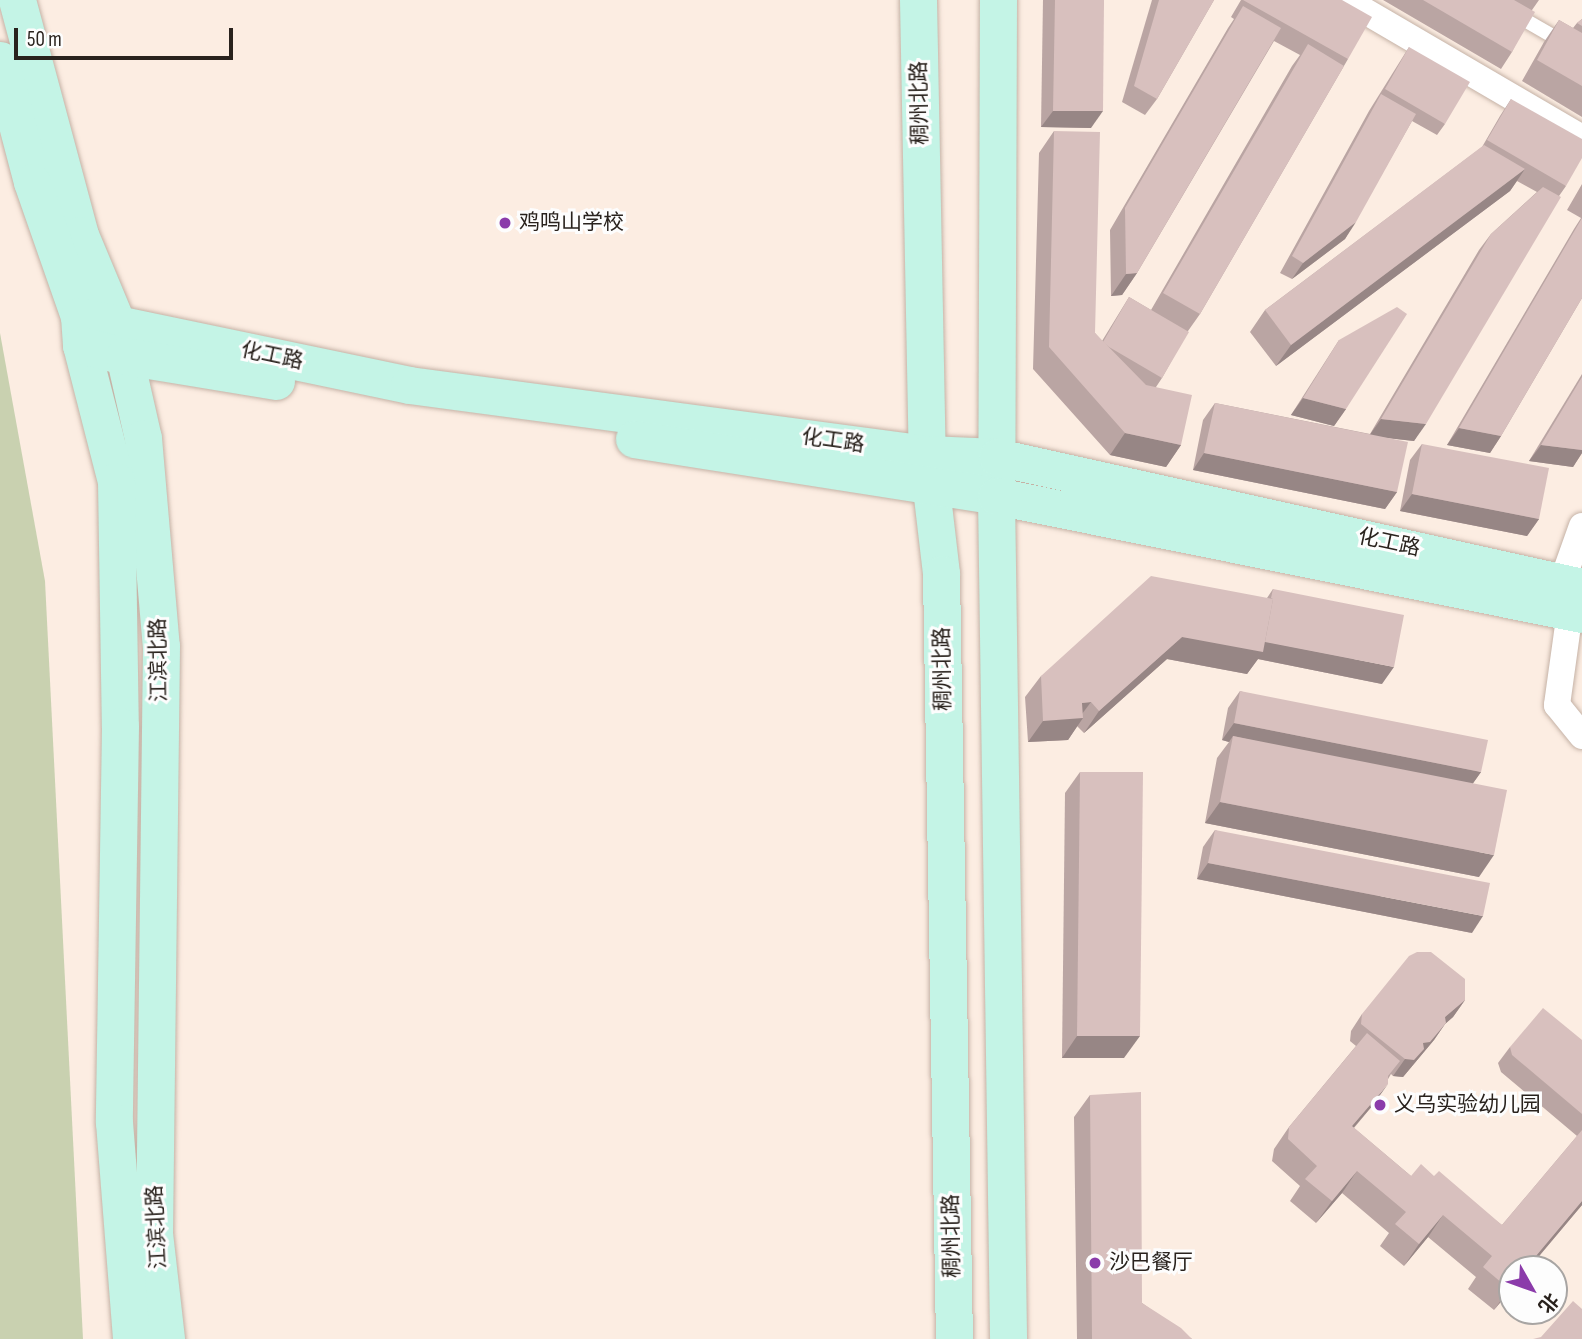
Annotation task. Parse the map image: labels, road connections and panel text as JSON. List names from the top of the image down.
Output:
{
  "streets": {
    "main road": ["稠州北路", "化工路", "江滨北路"]
  },
  "crossings": [
    ["稠州北路", "化工路"],
    ["化工路", "江滨北路"]
  ],
  "places": ["鸡鸣山学校", "义乌实验幼儿园", "沙巴餐厅"],
  "scale_bar": "50 m",
  "north": "bottom right"
}
